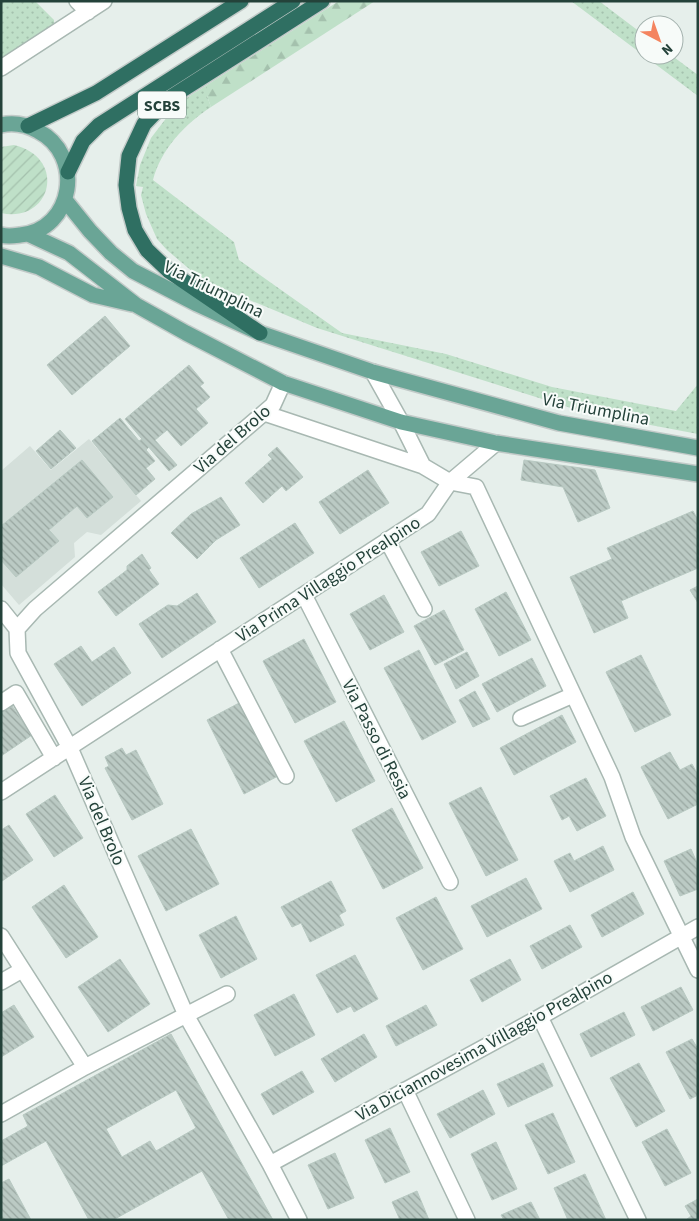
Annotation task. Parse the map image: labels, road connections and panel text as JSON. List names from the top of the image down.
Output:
{
  "streets": {
    "highway": ["SCBS"],
    "main road": ["Via Triumplina"],
    "street": [
      "Via del Brolo",
      "Via Prima Villaggio Prealpino",
      "Via Passo di Resia",
      "Via Diciannovesima Villaggio Prealpino"
    ]
  },
  "crossings": [
    ["SCBS", "Via Triumplina"],
    ["Via del Brolo", "Via Prima Villaggio Prealpino"],
    ["Via del Brolo", "Via Diciannovesima Villaggio Prealpino"],
    ["Via Prima Villaggio Prealpino", "Via Passo di Resia"]
  ],
  "north": "bottom right"
}
